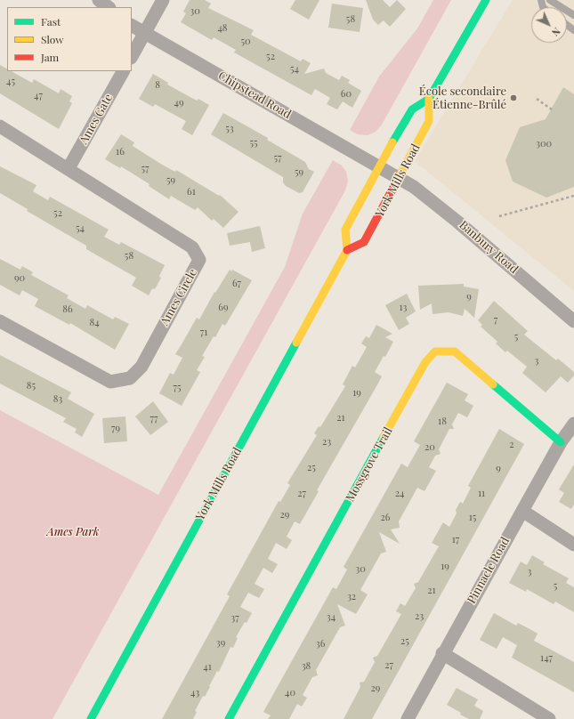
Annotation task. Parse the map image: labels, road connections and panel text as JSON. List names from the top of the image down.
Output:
{
  "streets": {
    "main road": ["York Mills Road", "Mossgrove Trail"],
    "street": [
      "Chipstead Road",
      "Ames Gate",
      "Banbury Road",
      "Ames Circle",
      "Pinnacle Road"
    ]
  },
  "crossings": [
    ["Chipstead Road", "York Mills Road"],
    ["Chipstead Road", "Banbury Road"],
    ["Ames Gate", "Ames Circle"],
    ["York Mills Road", "Banbury Road"],
    ["Mossgrove Trail", "Pinnacle Road"]
  ],
  "parks": ["Ames Park"],
  "places": ["École secondaire Étienne-Brûlé"],
  "house_numbers": [
    "30",
    "58",
    "48",
    "50",
    "52",
    "54",
    "45",
    "8",
    "60",
    "47",
    "49",
    "53",
    "55",
    "300",
    "16",
    "57",
    "57",
    "59",
    "59",
    "61",
    "52",
    "54",
    "58",
    "90",
    "67",
    "9",
    "69",
    "13",
    "86",
    "7",
    "84",
    "71",
    "5",
    "3",
    "85",
    "75",
    "19",
    "83",
    "21",
    "77",
    "18",
    "79",
    "23",
    "2",
    "20",
    "25",
    "9",
    "27",
    "24",
    "11",
    "29",
    "26",
    "15",
    "17",
    "19",
    "30",
    "3",
    "5",
    "21",
    "32",
    "23",
    "34",
    "37",
    "25",
    "39",
    "36",
    "147",
    "27",
    "38",
    "41",
    "29",
    "43",
    "40"
  ],
  "legend": ["Fast", "Slow", "Jam"],
  "north": "bottom right"
}
